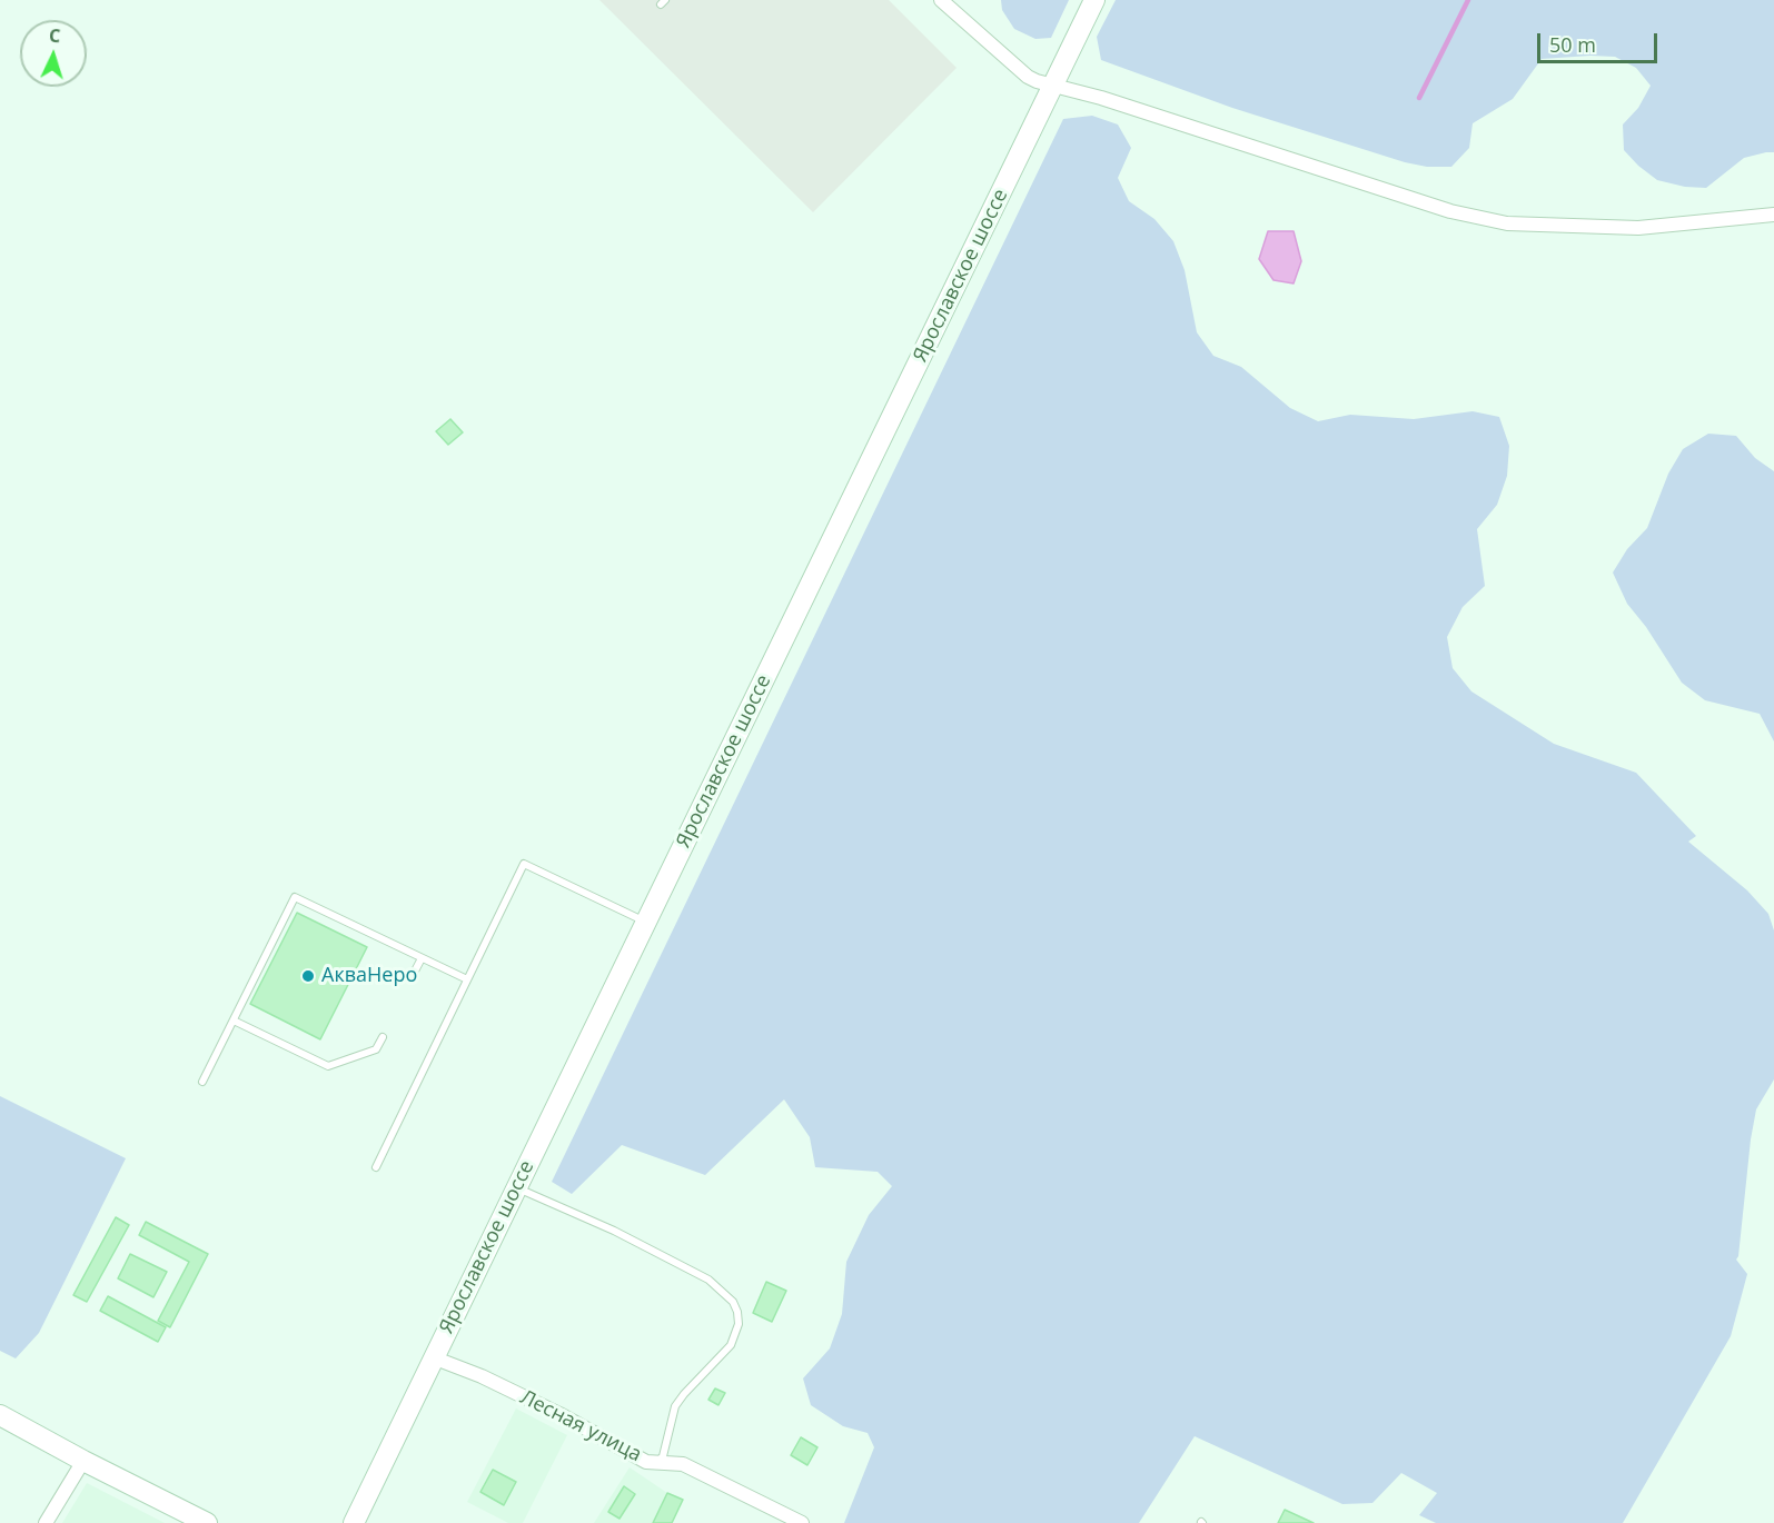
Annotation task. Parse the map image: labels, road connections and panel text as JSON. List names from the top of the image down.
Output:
{
  "streets": {
    "main road": ["Ярославское шоссе"],
    "street": ["Лесная улица"]
  },
  "crossings": [
    ["Ярославское шоссе", "Лесная улица"]
  ],
  "places": ["АкваНеро"],
  "scale_bar": "50 m",
  "north": "top"
}
